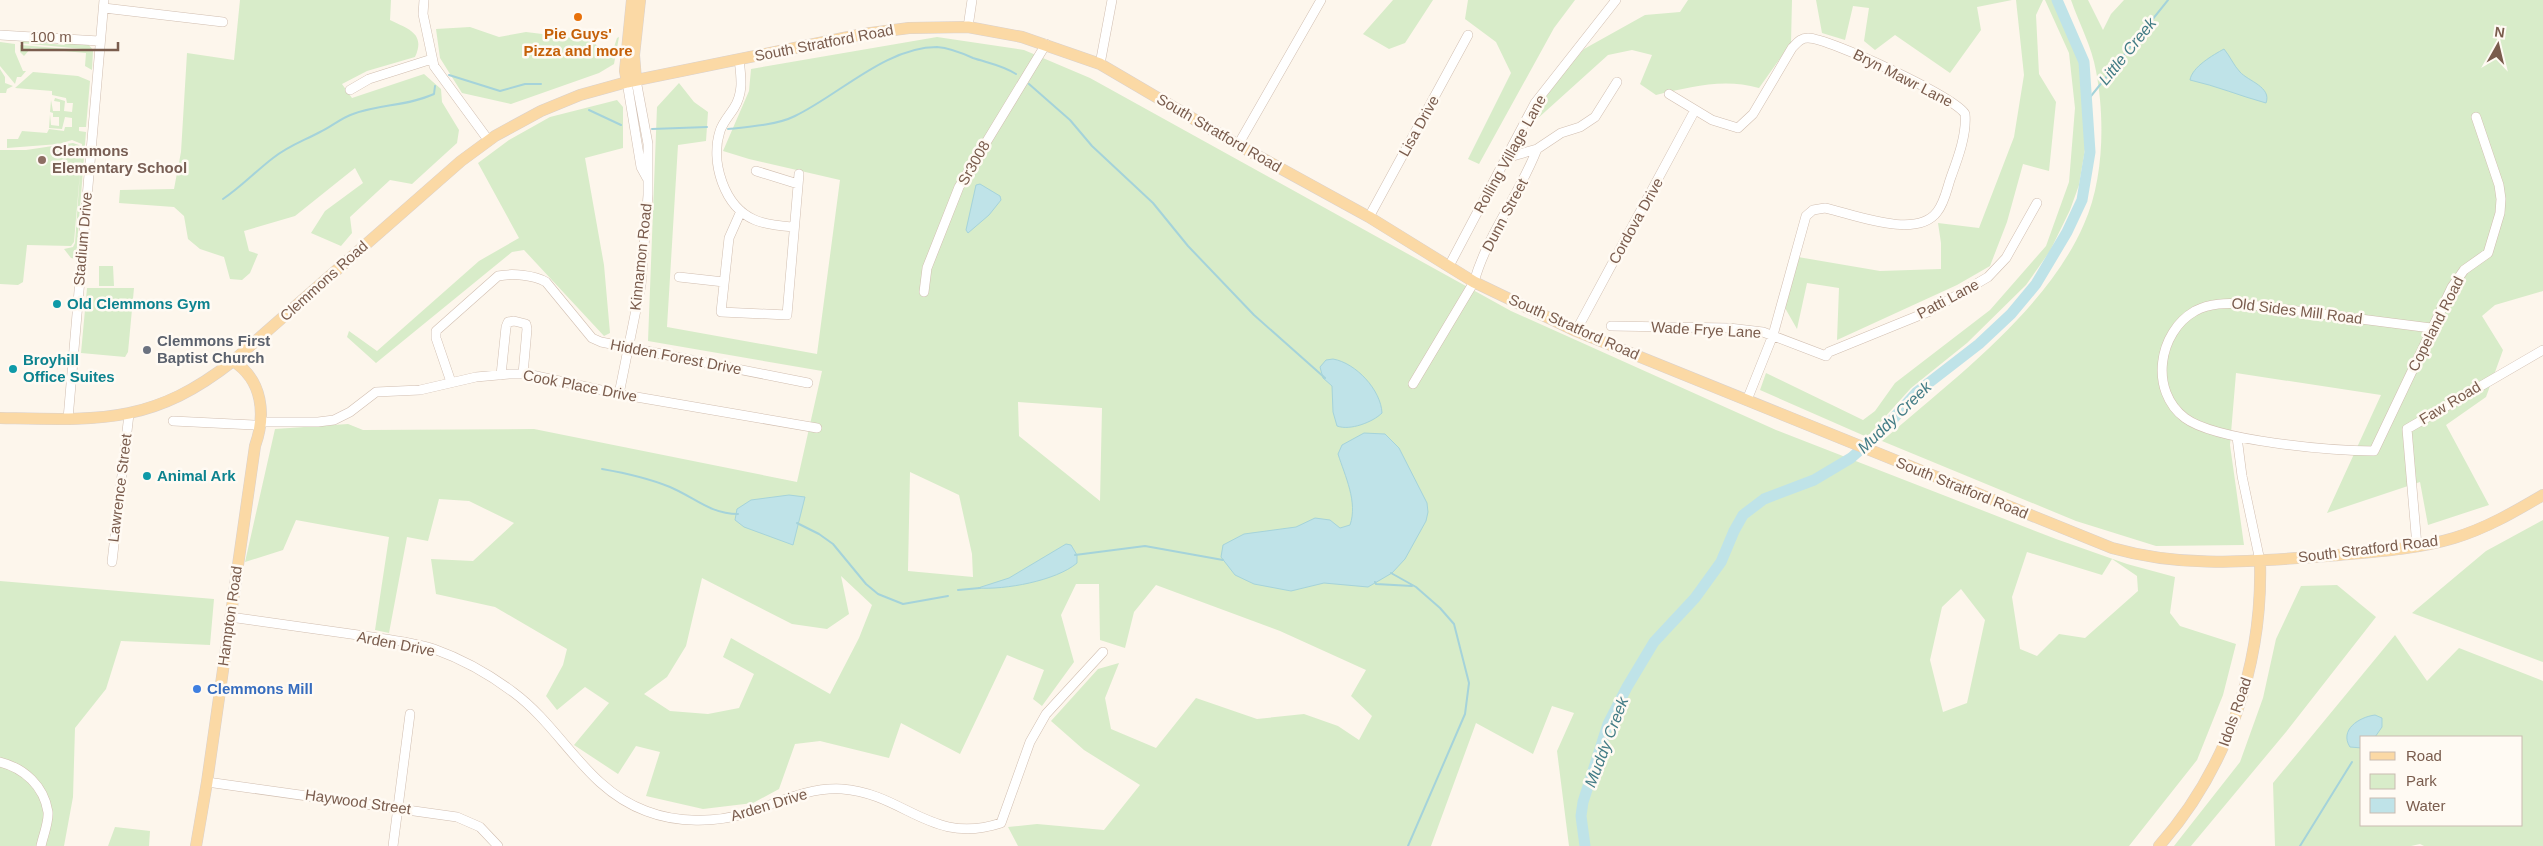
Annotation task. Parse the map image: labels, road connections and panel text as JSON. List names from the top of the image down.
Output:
{
  "streets": {
    "main road": [
      "South Stratford Road",
      "Kinnamon Road",
      "Clemmons Road",
      "Hampton Road",
      "Idols Road"
    ],
    "street": [
      "Bryn Mawr Lane",
      "Lisa Drive",
      "Rolling Village Lane",
      "Sr3008",
      "Dunn Street",
      "Cordova Drive",
      "Stadium Drive",
      "Patti Lane",
      "Old Sides Mill Road",
      "Copeland Road",
      "Wade Frye Lane",
      "Hidden Forest Drive",
      "Cook Place Drive",
      "Faw Road",
      "Lawrence Street",
      "Arden Drive",
      "Haywood Street"
    ]
  },
  "crossings": [
    ["South Stratford Road", "Bryn Mawr Lane"],
    ["South Stratford Road", "Lisa Drive"],
    ["South Stratford Road", "Rolling Village Lane"],
    ["South Stratford Road", "Sr3008"],
    ["South Stratford Road", "Dunn Street"],
    ["South Stratford Road", "Cordova Drive"],
    ["South Stratford Road", "Kinnamon Road"],
    ["South Stratford Road", "Clemmons Road"],
    ["South Stratford Road", "Faw Road"],
    ["South Stratford Road", "Idols Road"],
    ["Bryn Mawr Lane", "Cordova Drive"],
    ["Bryn Mawr Lane", "Wade Frye Lane"],
    ["Stadium Drive", "Clemmons Road"],
    ["Kinnamon Road", "Clemmons Road"],
    ["Kinnamon Road", "Hidden Forest Drive"],
    ["Kinnamon Road", "Cook Place Drive"],
    ["Clemmons Road", "Lawrence Street"],
    ["Clemmons Road", "Hampton Road"],
    ["Patti Lane", "Wade Frye Lane"],
    ["Old Sides Mill Road", "Copeland Road"],
    ["Hidden Forest Drive", "Cook Place Drive"],
    ["Cook Place Drive", "Hampton Road"],
    ["Hampton Road", "Arden Drive"],
    ["Hampton Road", "Haywood Street"]
  ],
  "water": ["Little Creek", "Muddy Creek"],
  "places": [
    "Pie Guys' Pizza and more",
    "Clemmons Elementary School",
    "Old Clemmons Gym",
    "Clemmons First Baptist Church",
    "Broyhill Office Suites",
    "Animal Ark",
    "Clemmons Mill"
  ],
  "legend": ["Road", "Park", "Water"],
  "scale_bar": "100 m",
  "north": "top"
}
